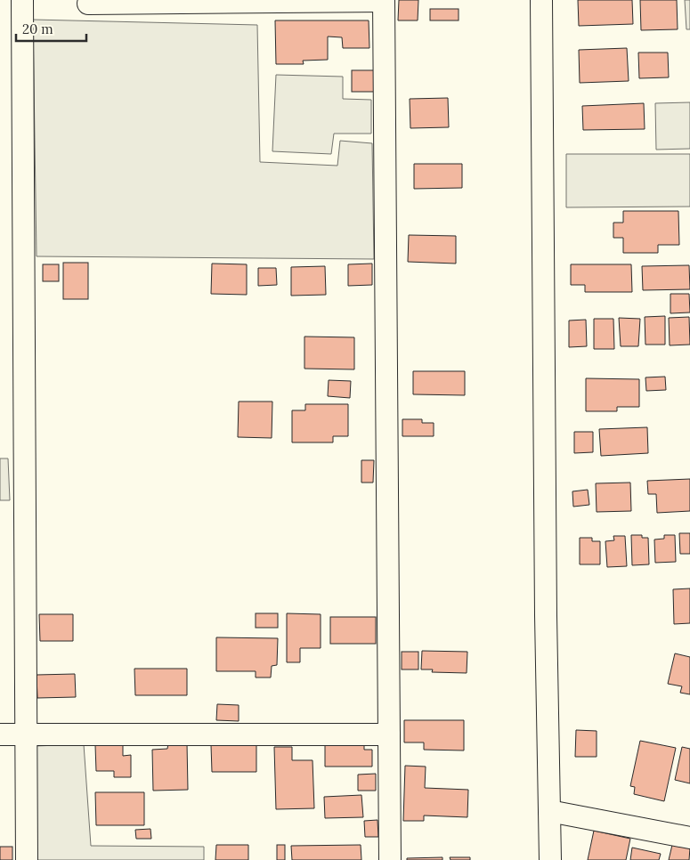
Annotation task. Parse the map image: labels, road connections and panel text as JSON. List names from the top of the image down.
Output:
{
  "scale_bar": "20 m"
}
